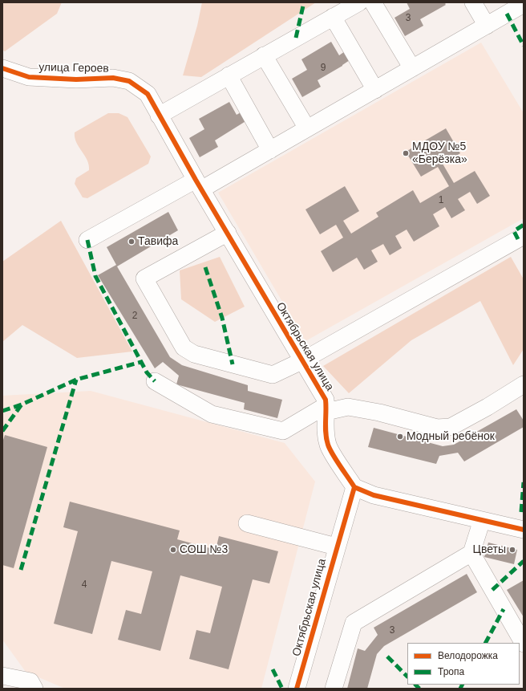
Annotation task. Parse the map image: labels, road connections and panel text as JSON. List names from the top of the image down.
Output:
{
  "streets": {
    "street": ["улица Героев", "Октябрьская улица"]
  },
  "crossings": [
    ["улица Героев", "Октябрьская улица"]
  ],
  "places": [
    "МДОУ №5 «Берёзка»",
    "Тавифа",
    "Модный ребёнок",
    "СОШ №3",
    "Цветы"
  ],
  "house_numbers": [
    "3",
    "9",
    "1",
    "2",
    "4",
    "3"
  ],
  "legend": ["Велодорожка", "Тропа"]
}
